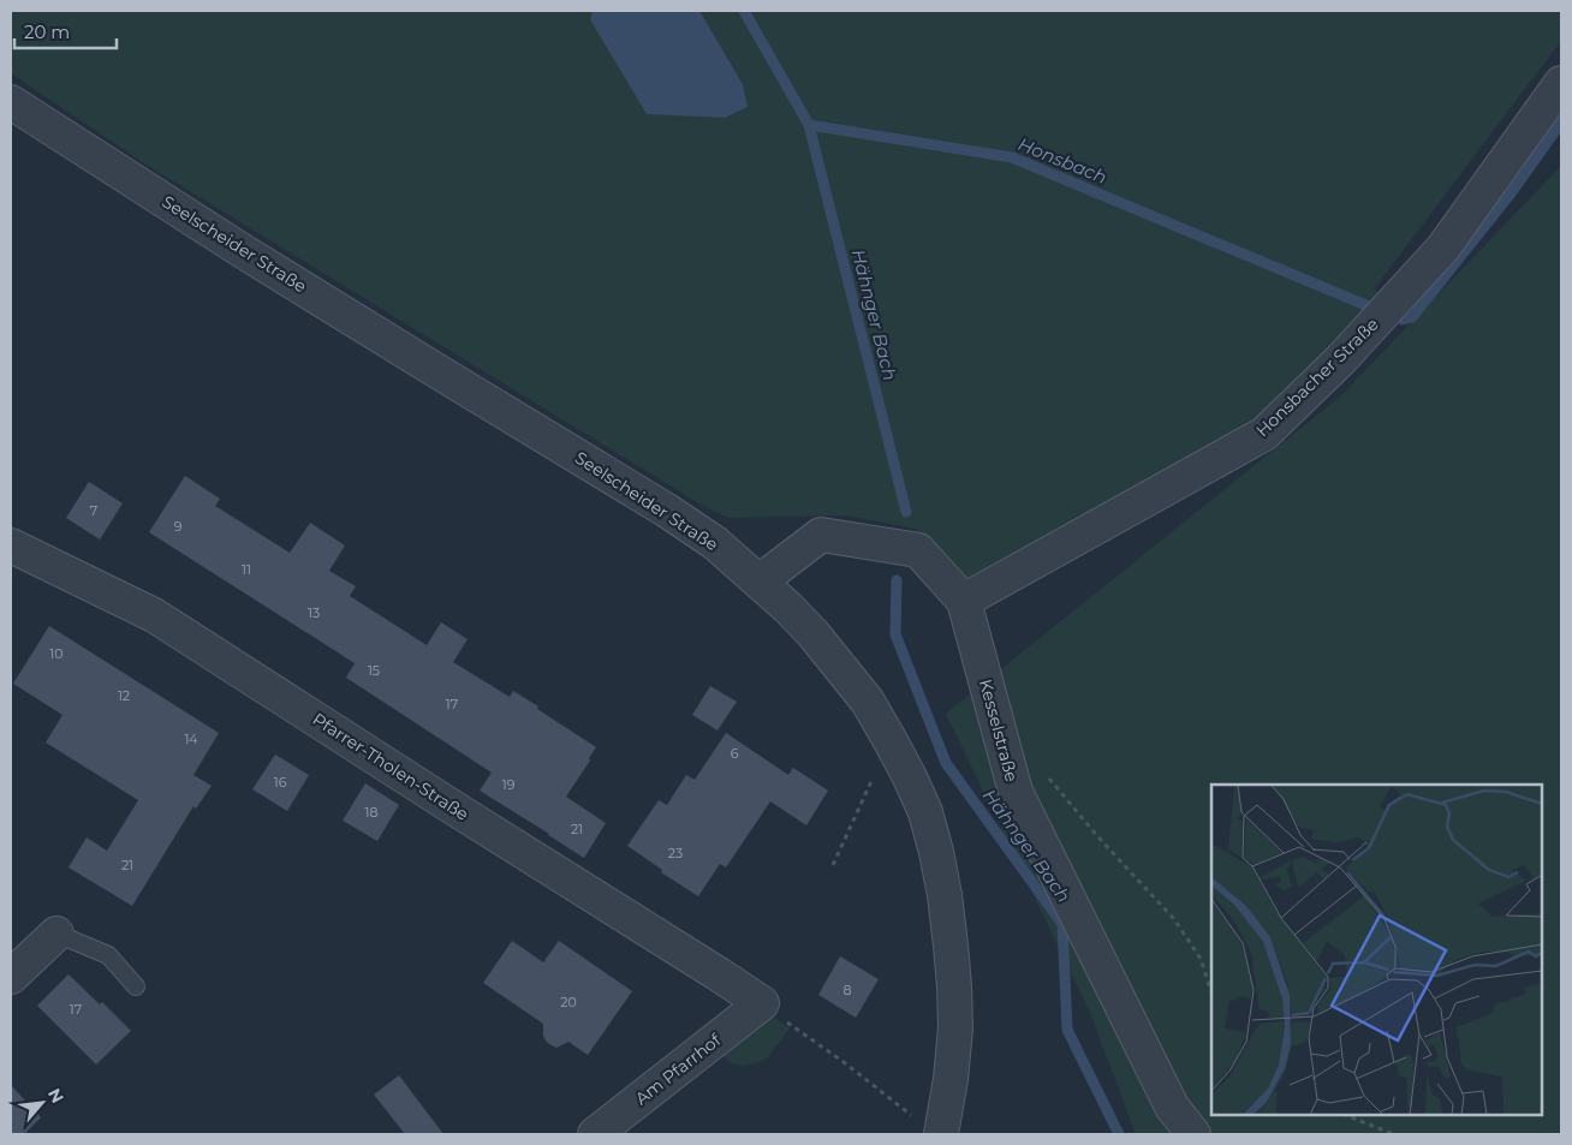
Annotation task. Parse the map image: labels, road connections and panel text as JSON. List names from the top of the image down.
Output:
{
  "streets": {
    "street": [
      "Seelscheider Straße",
      "Honsbacher Straße",
      "Kesselstraße",
      "Pfarrer-Tholen-Straße",
      "Am Pfarrhof"
    ]
  },
  "crossings": [
    ["Seelscheider Straße", "Kesselstraße"],
    ["Honsbacher Straße", "Kesselstraße"],
    ["Pfarrer-Tholen-Straße", "Am Pfarrhof"]
  ],
  "water": ["Honsbach", "Hähnger Bach"],
  "house_numbers": [
    "7",
    "9",
    "11",
    "13",
    "10",
    "15",
    "12",
    "17",
    "14",
    "6",
    "16",
    "19",
    "18",
    "21",
    "23",
    "21",
    "8",
    "20",
    "17"
  ],
  "scale_bar": "20 m",
  "north": "top right"
}
